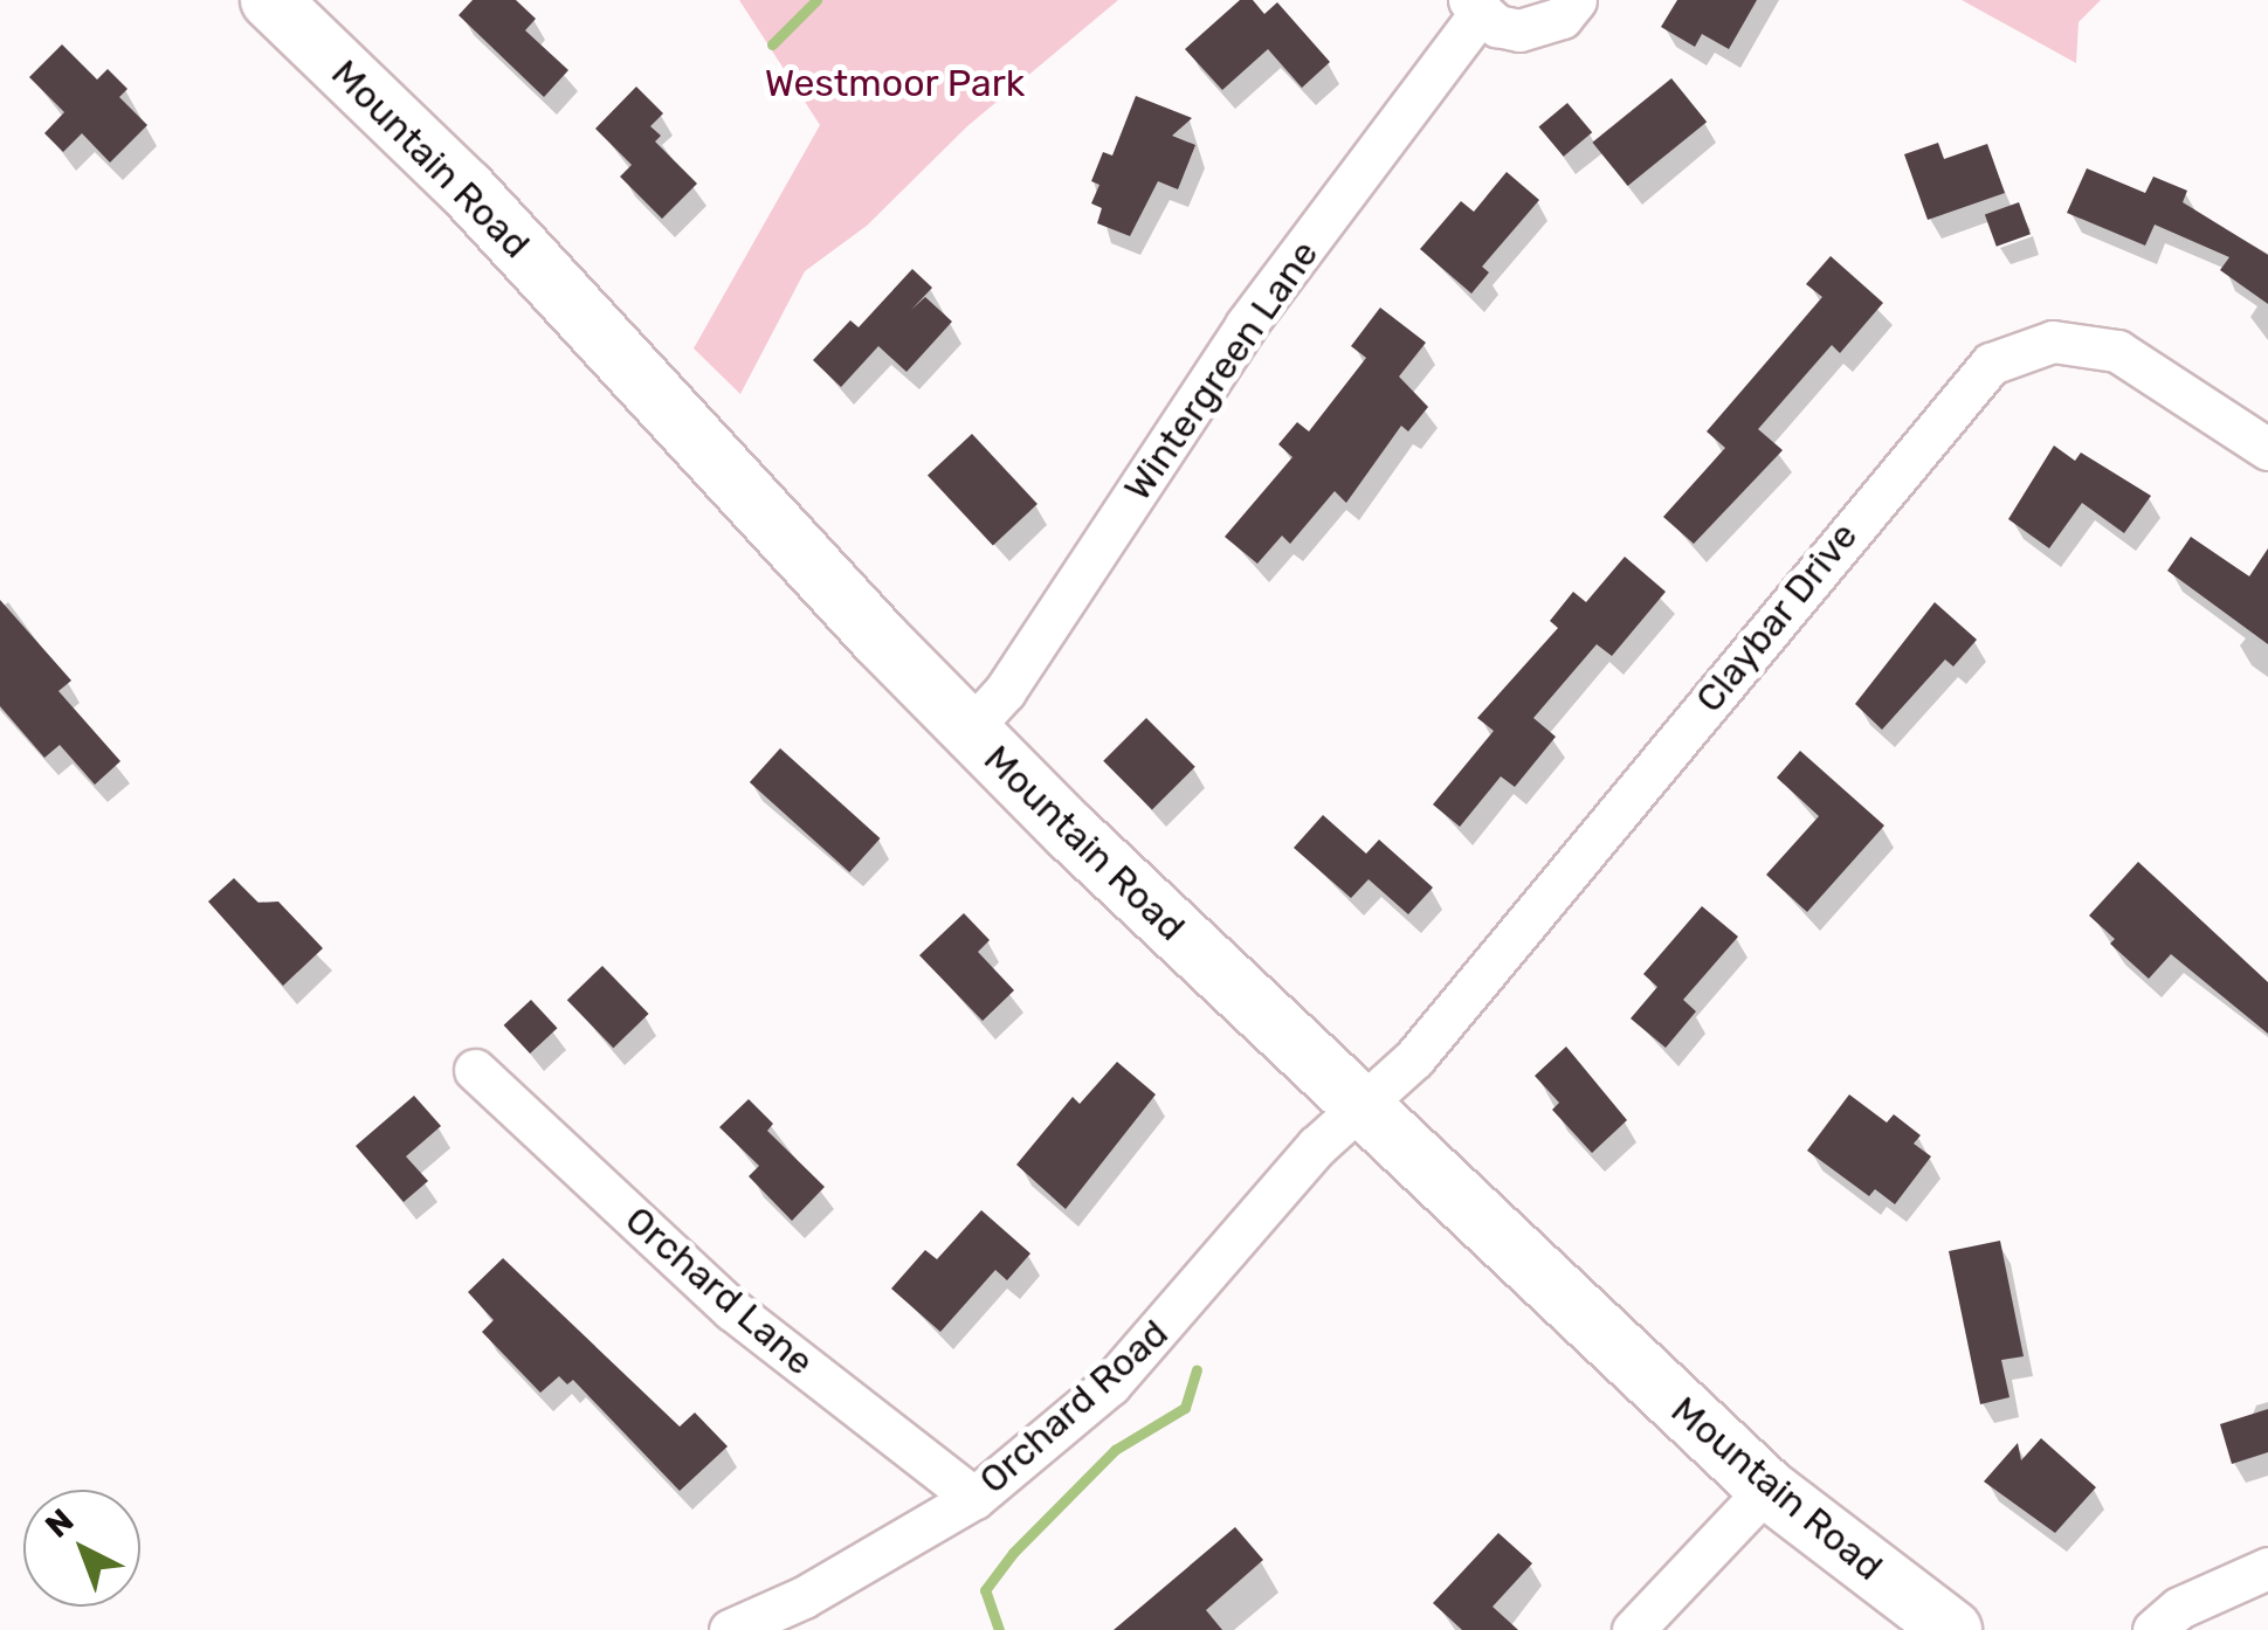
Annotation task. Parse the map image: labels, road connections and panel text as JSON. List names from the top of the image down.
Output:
{
  "streets": {
    "main road": ["Mountain Road"],
    "street": [
      "Wintergreen Lane",
      "Claybar Drive",
      "Orchard Lane",
      "Orchard Road"
    ]
  },
  "crossings": [
    ["Mountain Road", "Wintergreen Lane"],
    ["Mountain Road", "Claybar Drive"],
    ["Mountain Road", "Orchard Road"],
    ["Claybar Drive", "Orchard Road"],
    ["Orchard Lane", "Orchard Road"]
  ],
  "parks": ["Westmoor Park"],
  "north": "top left"
}
